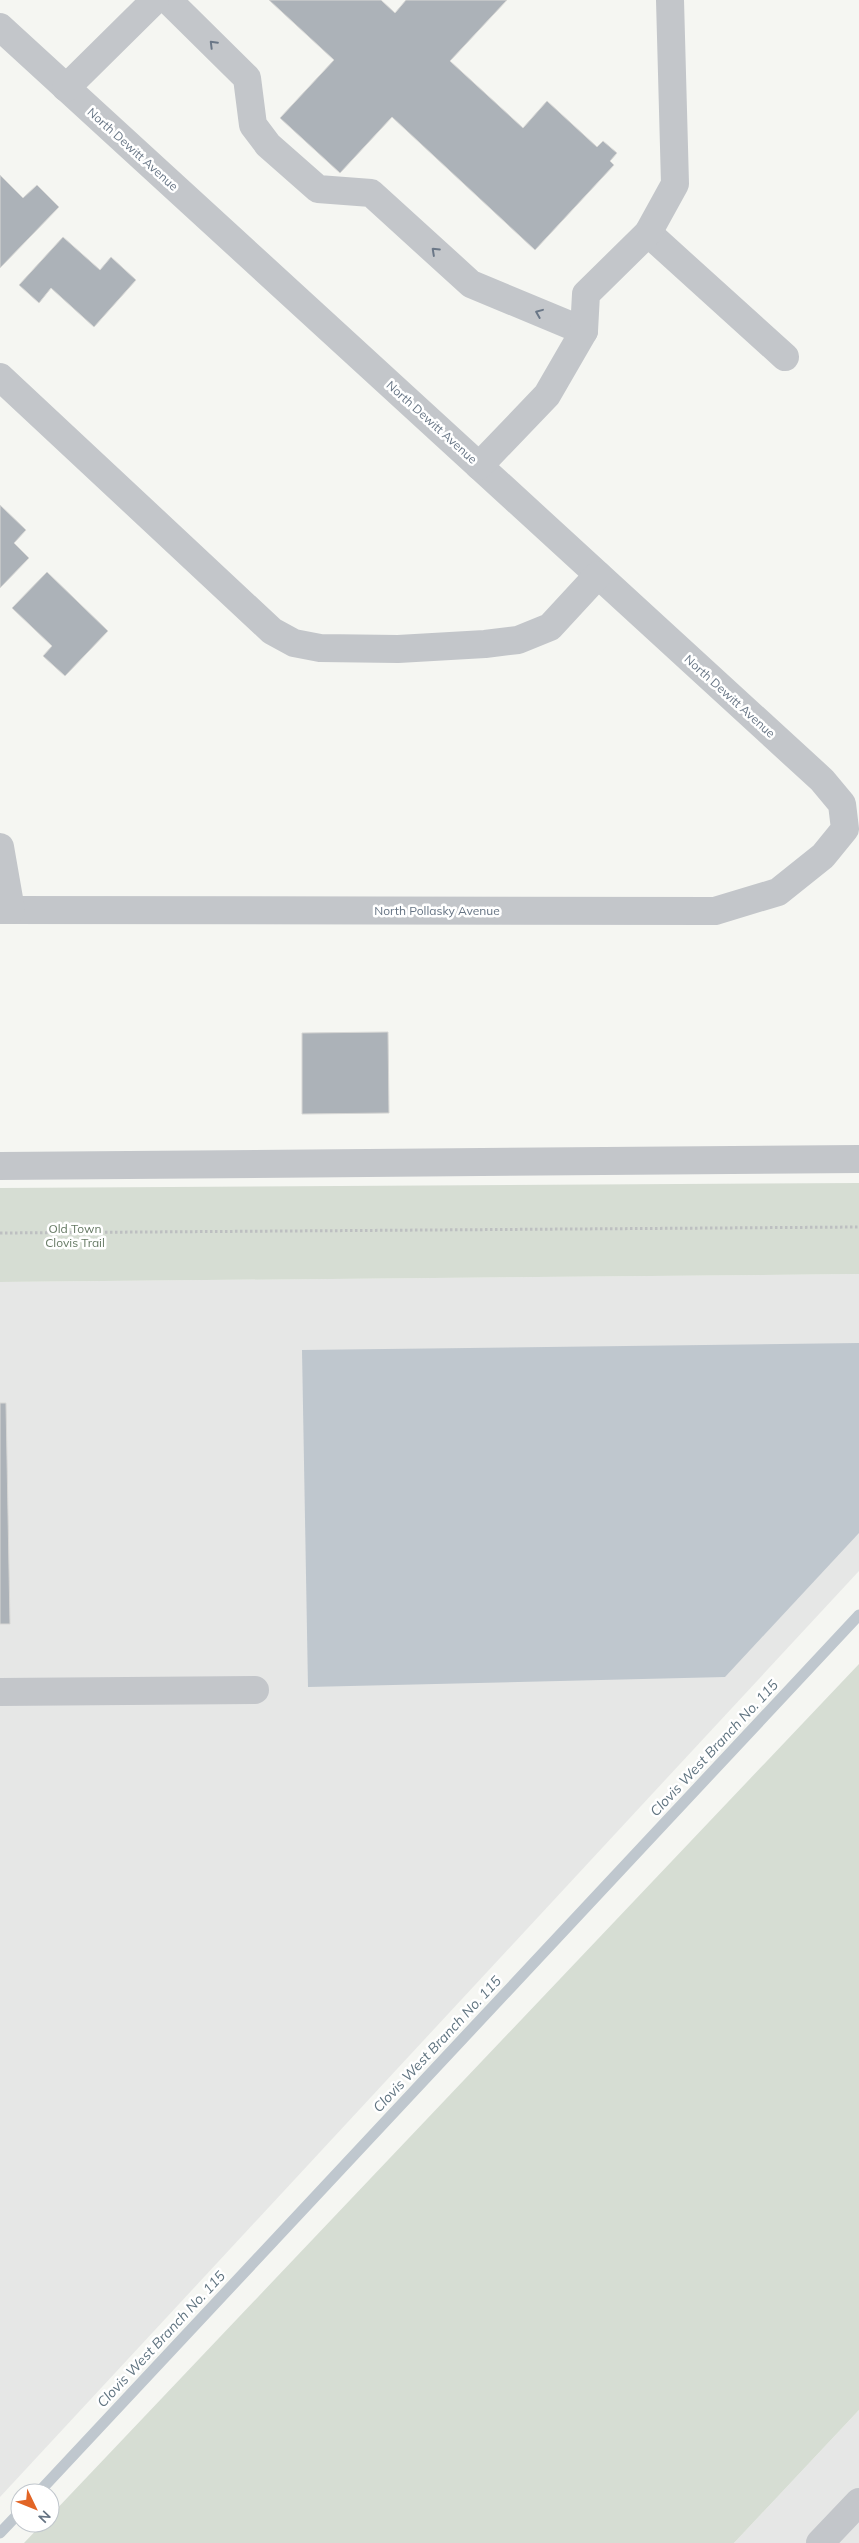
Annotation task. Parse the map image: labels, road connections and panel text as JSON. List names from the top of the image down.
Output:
{
  "streets": {
    "street": ["North Dewitt Avenue", "North Pollasky Avenue"]
  },
  "crossings": [
    ["North Dewitt Avenue", "North Pollasky Avenue"]
  ],
  "water": ["Clovis West Branch No. 115"],
  "parks": ["Old Town Clovis Trail"],
  "north": "bottom right"
}
